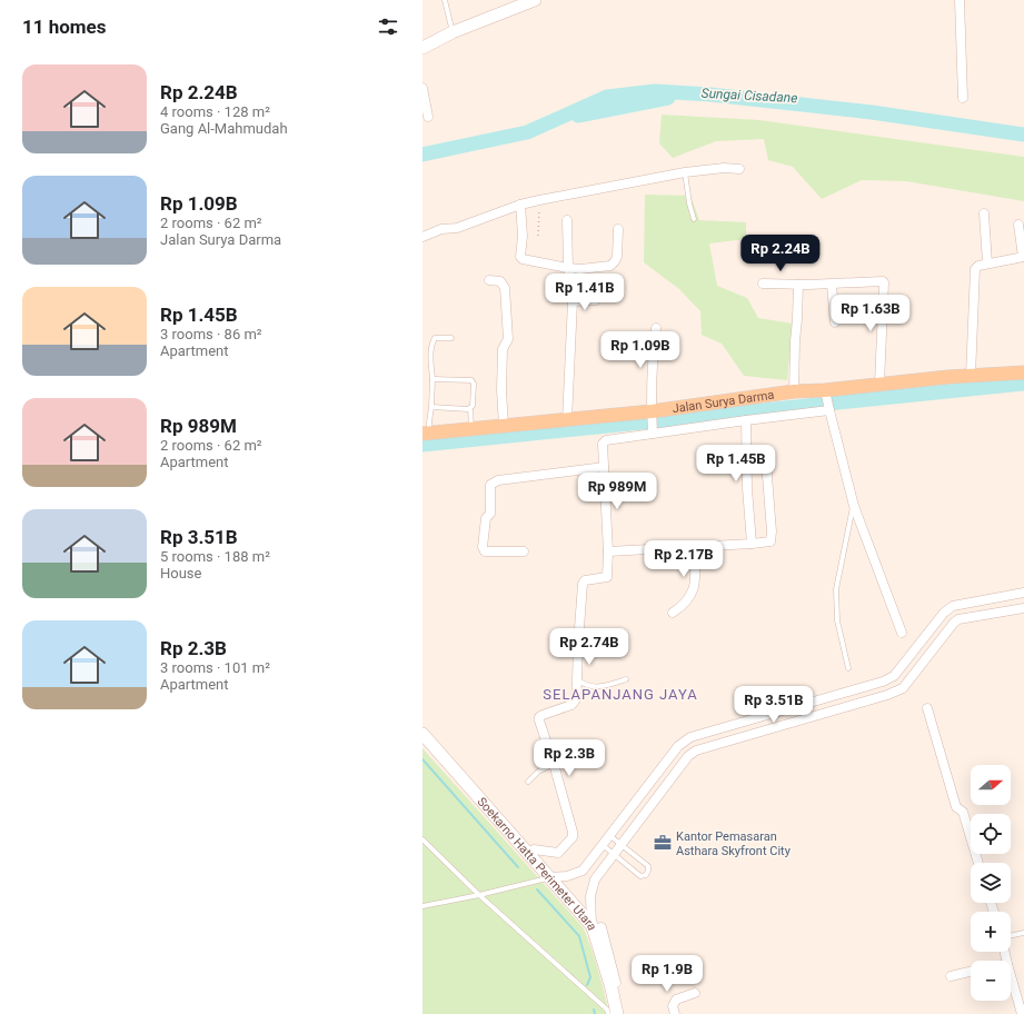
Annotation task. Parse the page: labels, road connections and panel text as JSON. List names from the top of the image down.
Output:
{
  "streets": {
    "main road": ["Jalan Surya Darma", "Soekarno Hatta Perimeter Utara"]
  },
  "districts": ["SELAPANJANG JAYA"],
  "water": ["Sungai Cisadane"],
  "places": {
    "office": ["Kantor Pemasaran Asthara Skyfront City"]
  },
  "north": "right",
  "page": {
    "heading": "11 homes",
    "list": [
      {
        "name": "Rp 2.24B",
        "note": "4 rooms · 128 m² · Gang Al-Mahmudah"
      },
      {
        "name": "Rp 1.09B",
        "note": "2 rooms · 62 m² · Jalan Surya Darma"
      },
      {
        "name": "Rp 1.45B",
        "note": "3 rooms · 86 m² · Apartment"
      },
      {
        "name": "Rp 989M",
        "note": "2 rooms · 62 m² · Apartment"
      },
      {
        "name": "Rp 3.51B",
        "note": "5 rooms · 188 m² · House"
      },
      {
        "name": "Rp 2.3B",
        "note": "3 rooms · 101 m² · Apartment"
      }
    ],
    "price": [
      "Rp 2.24B",
      "Rp 1.41B",
      "Rp 1.63B",
      "Rp 1.09B",
      "Rp 1.45B",
      "Rp 989M",
      "Rp 2.17B",
      "Rp 2.74B",
      "Rp 3.51B",
      "Rp 2.3B",
      "Rp 1.9B"
    ],
    "map_buttons": ["+", "−"]
  }
}
